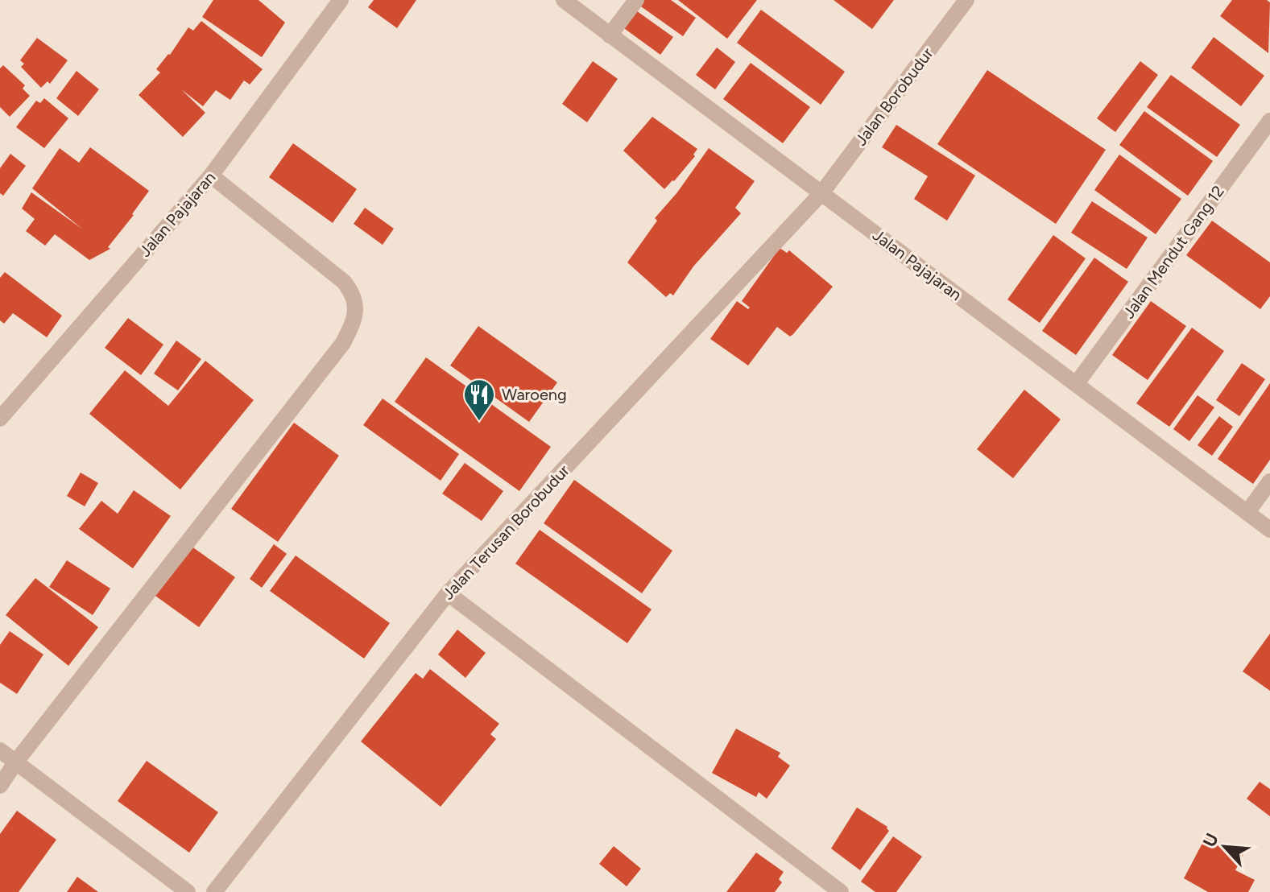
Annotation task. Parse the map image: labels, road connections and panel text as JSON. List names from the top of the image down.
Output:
{
  "streets": {
    "street": [
      "Jalan Borobudur",
      "Jalan Pajajaran",
      "Jalan Mendut Gang 12",
      "Jalan Terusan Borobudur"
    ]
  },
  "crossings": [
    ["Jalan Borobudur", "Jalan Pajajaran"],
    ["Jalan Borobudur", "Jalan Terusan Borobudur"],
    ["Jalan Pajajaran", "Jalan Mendut Gang 12"],
    ["Jalan Pajajaran", "Jalan Terusan Borobudur"]
  ],
  "places": {
    "restaurant": ["Waroeng"]
  },
  "north": "top left"
}
